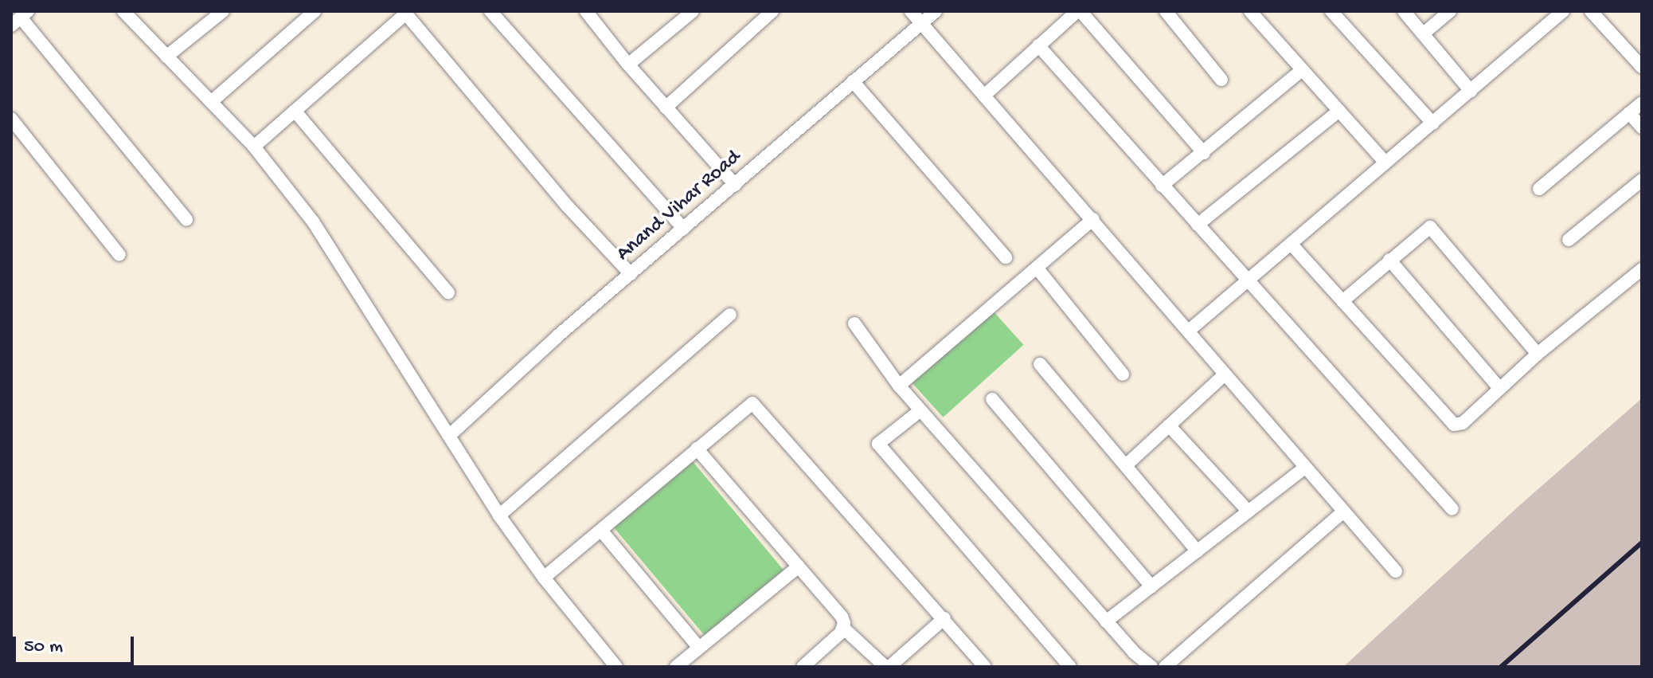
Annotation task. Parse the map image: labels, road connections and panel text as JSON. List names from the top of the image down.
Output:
{
  "streets": {
    "street": ["Anand Vihar Road"]
  },
  "scale_bar": "50 m"
}
